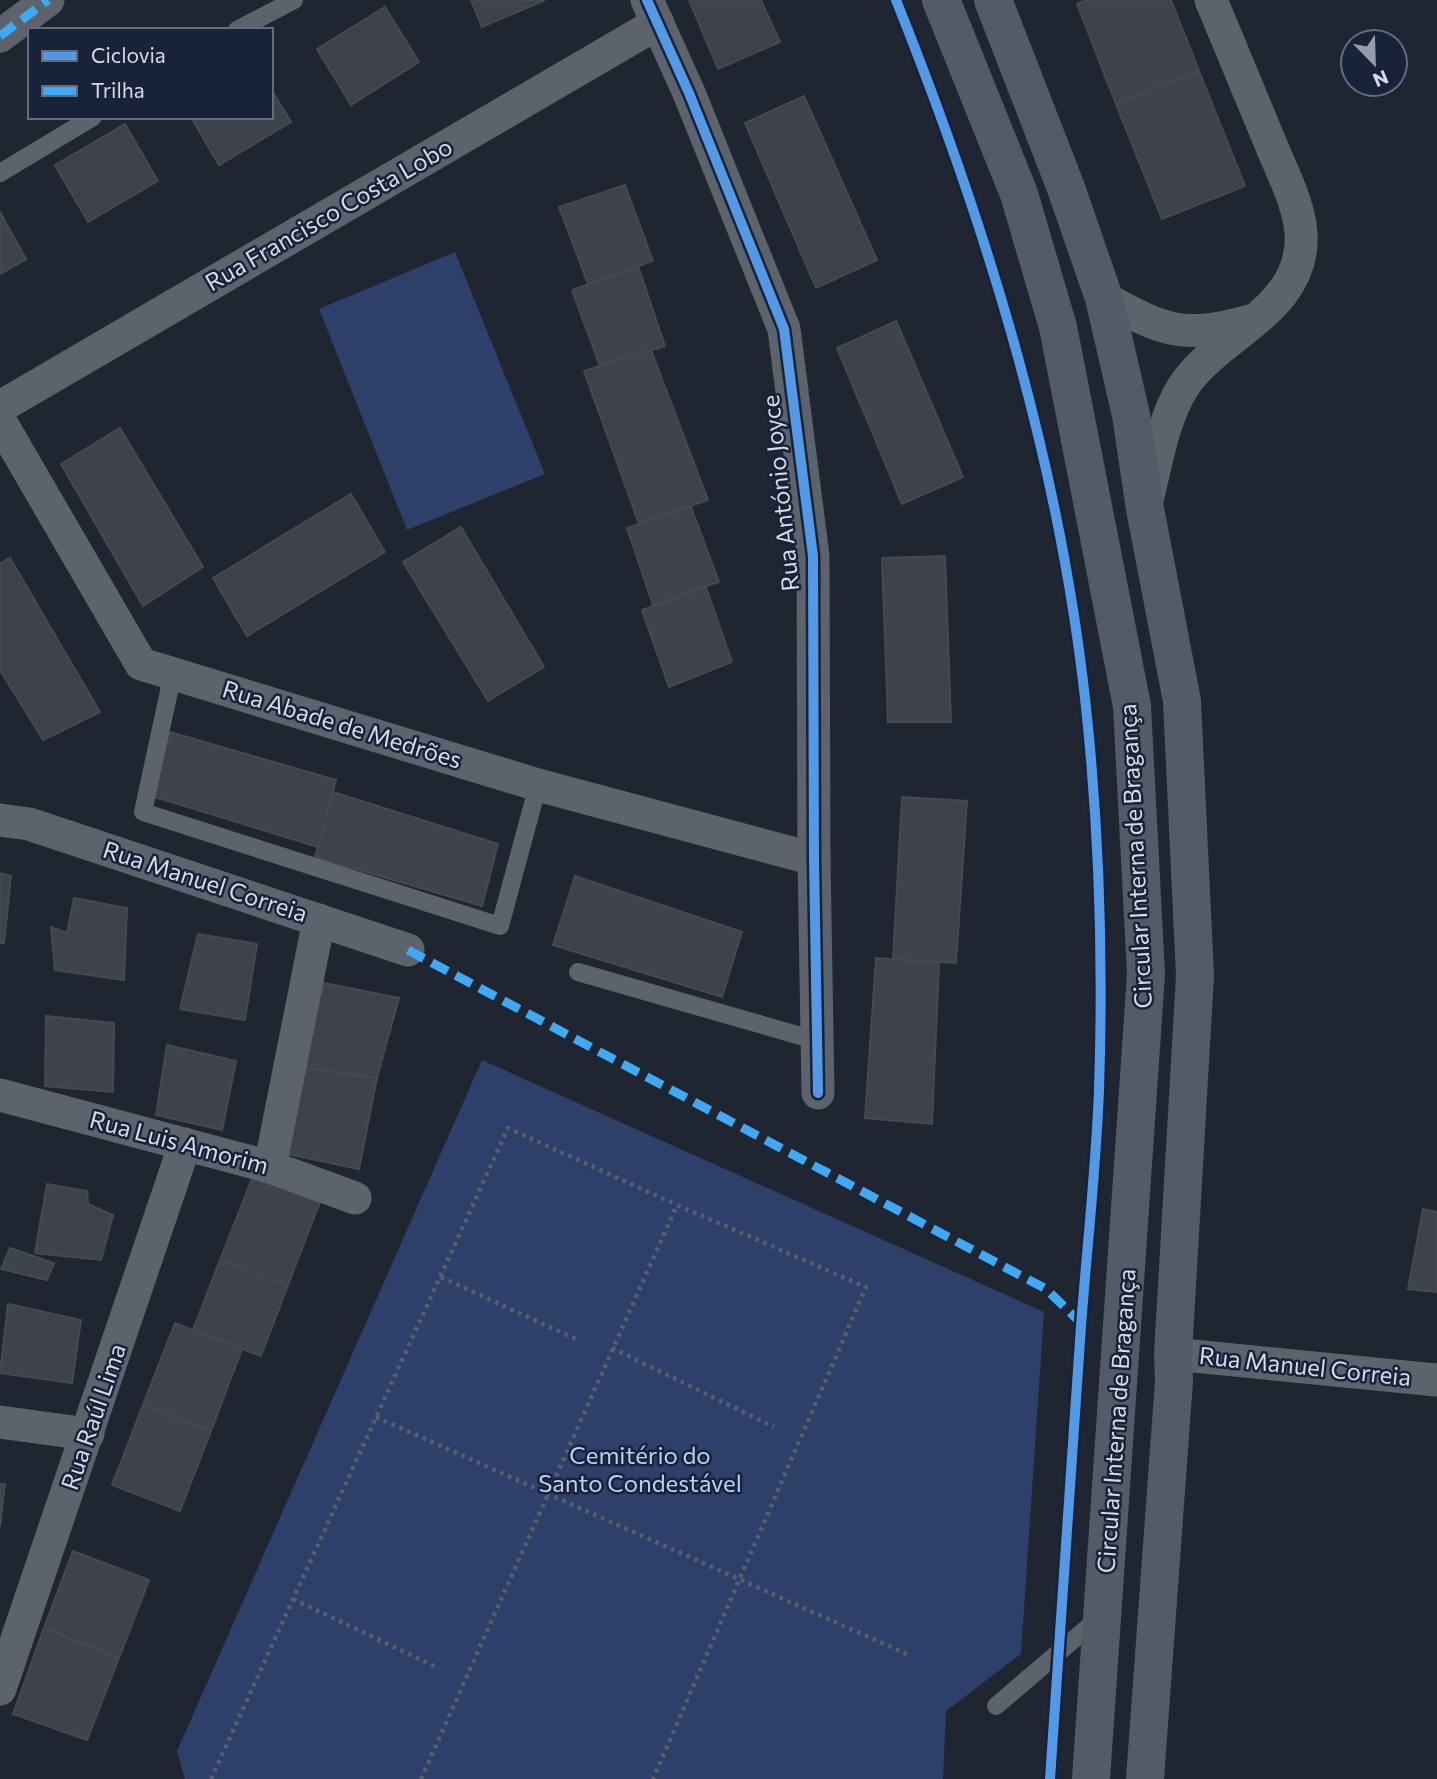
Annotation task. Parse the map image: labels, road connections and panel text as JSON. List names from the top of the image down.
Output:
{
  "streets": {
    "main road": ["Circular Interna de Bragança"],
    "street": [
      "Rua Francisco Costa Lobo",
      "Rua António Joyce",
      "Rua Abade de Medrões",
      "Rua Manuel Correia",
      "Rua Luis Amorim",
      "Rua Raúl Lima"
    ]
  },
  "crossings": [
    ["Rua Francisco Costa Lobo", "Rua António Joyce"],
    ["Rua António Joyce", "Rua Abade de Medrões"],
    ["Circular Interna de Bragança", "Rua Manuel Correia"],
    ["Rua Luis Amorim", "Rua Raúl Lima"]
  ],
  "parks": ["Cemitério do Santo Condestável"],
  "legend": ["Ciclovia", "Trilha"],
  "north": "bottom right"
}
